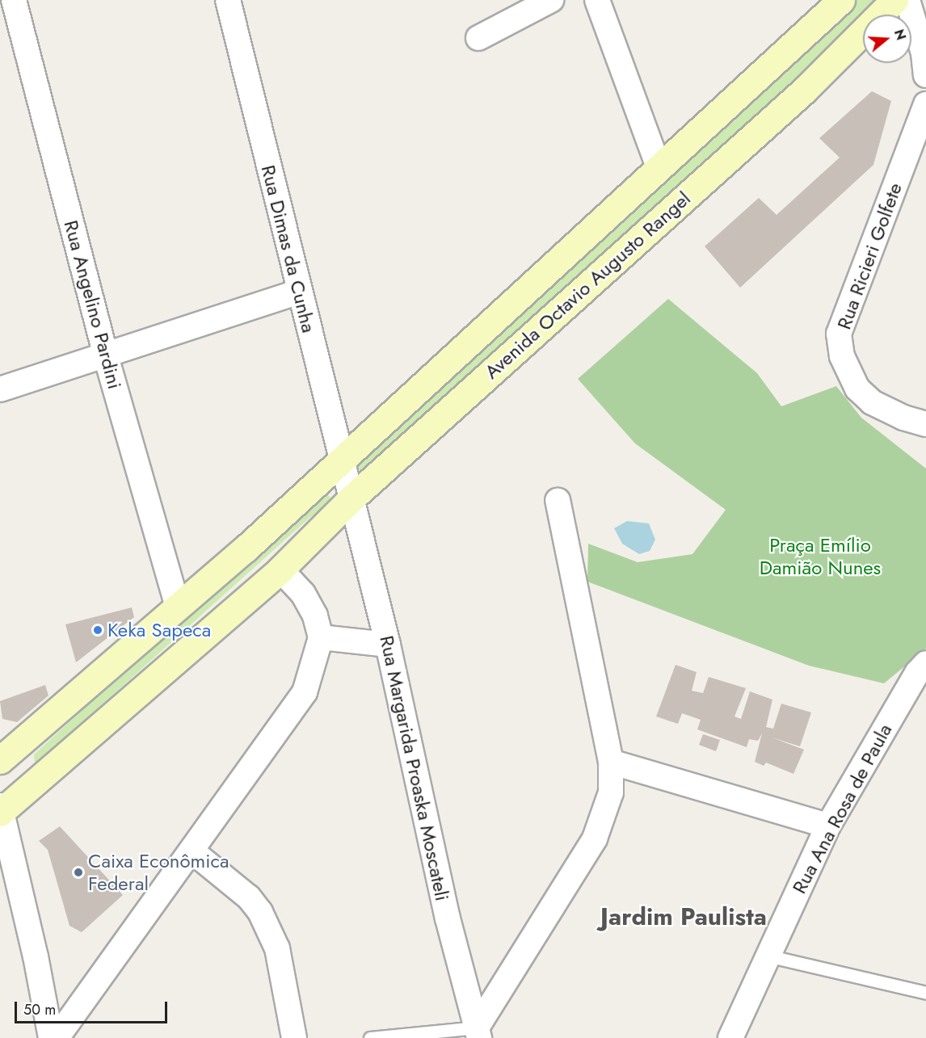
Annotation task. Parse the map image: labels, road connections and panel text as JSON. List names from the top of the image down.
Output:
{
  "streets": {
    "main road": ["Avenida Octavio Augusto Rangel"],
    "street": [
      "Rua Dimas da Cunha",
      "Rua Ricieri Golfete",
      "Rua Angelino Pardini",
      "Rua Margarida Proaska Moscateli",
      "Rua Ana Rosa de Paula"
    ]
  },
  "crossings": [
    ["Rua Dimas da Cunha", "Avenida Octavio Augusto Rangel"],
    ["Rua Dimas da Cunha", "Rua Margarida Proaska Moscateli"],
    ["Avenida Octavio Augusto Rangel", "Rua Angelino Pardini"],
    ["Avenida Octavio Augusto Rangel", "Rua Margarida Proaska Moscateli"]
  ],
  "districts": ["Jardim Paulista"],
  "parks": ["Praça Emílio Damião Nunes"],
  "places": ["Keka Sapeca", "Caixa Econômica Federal"],
  "scale_bar": "50 m",
  "north": "right"
}
